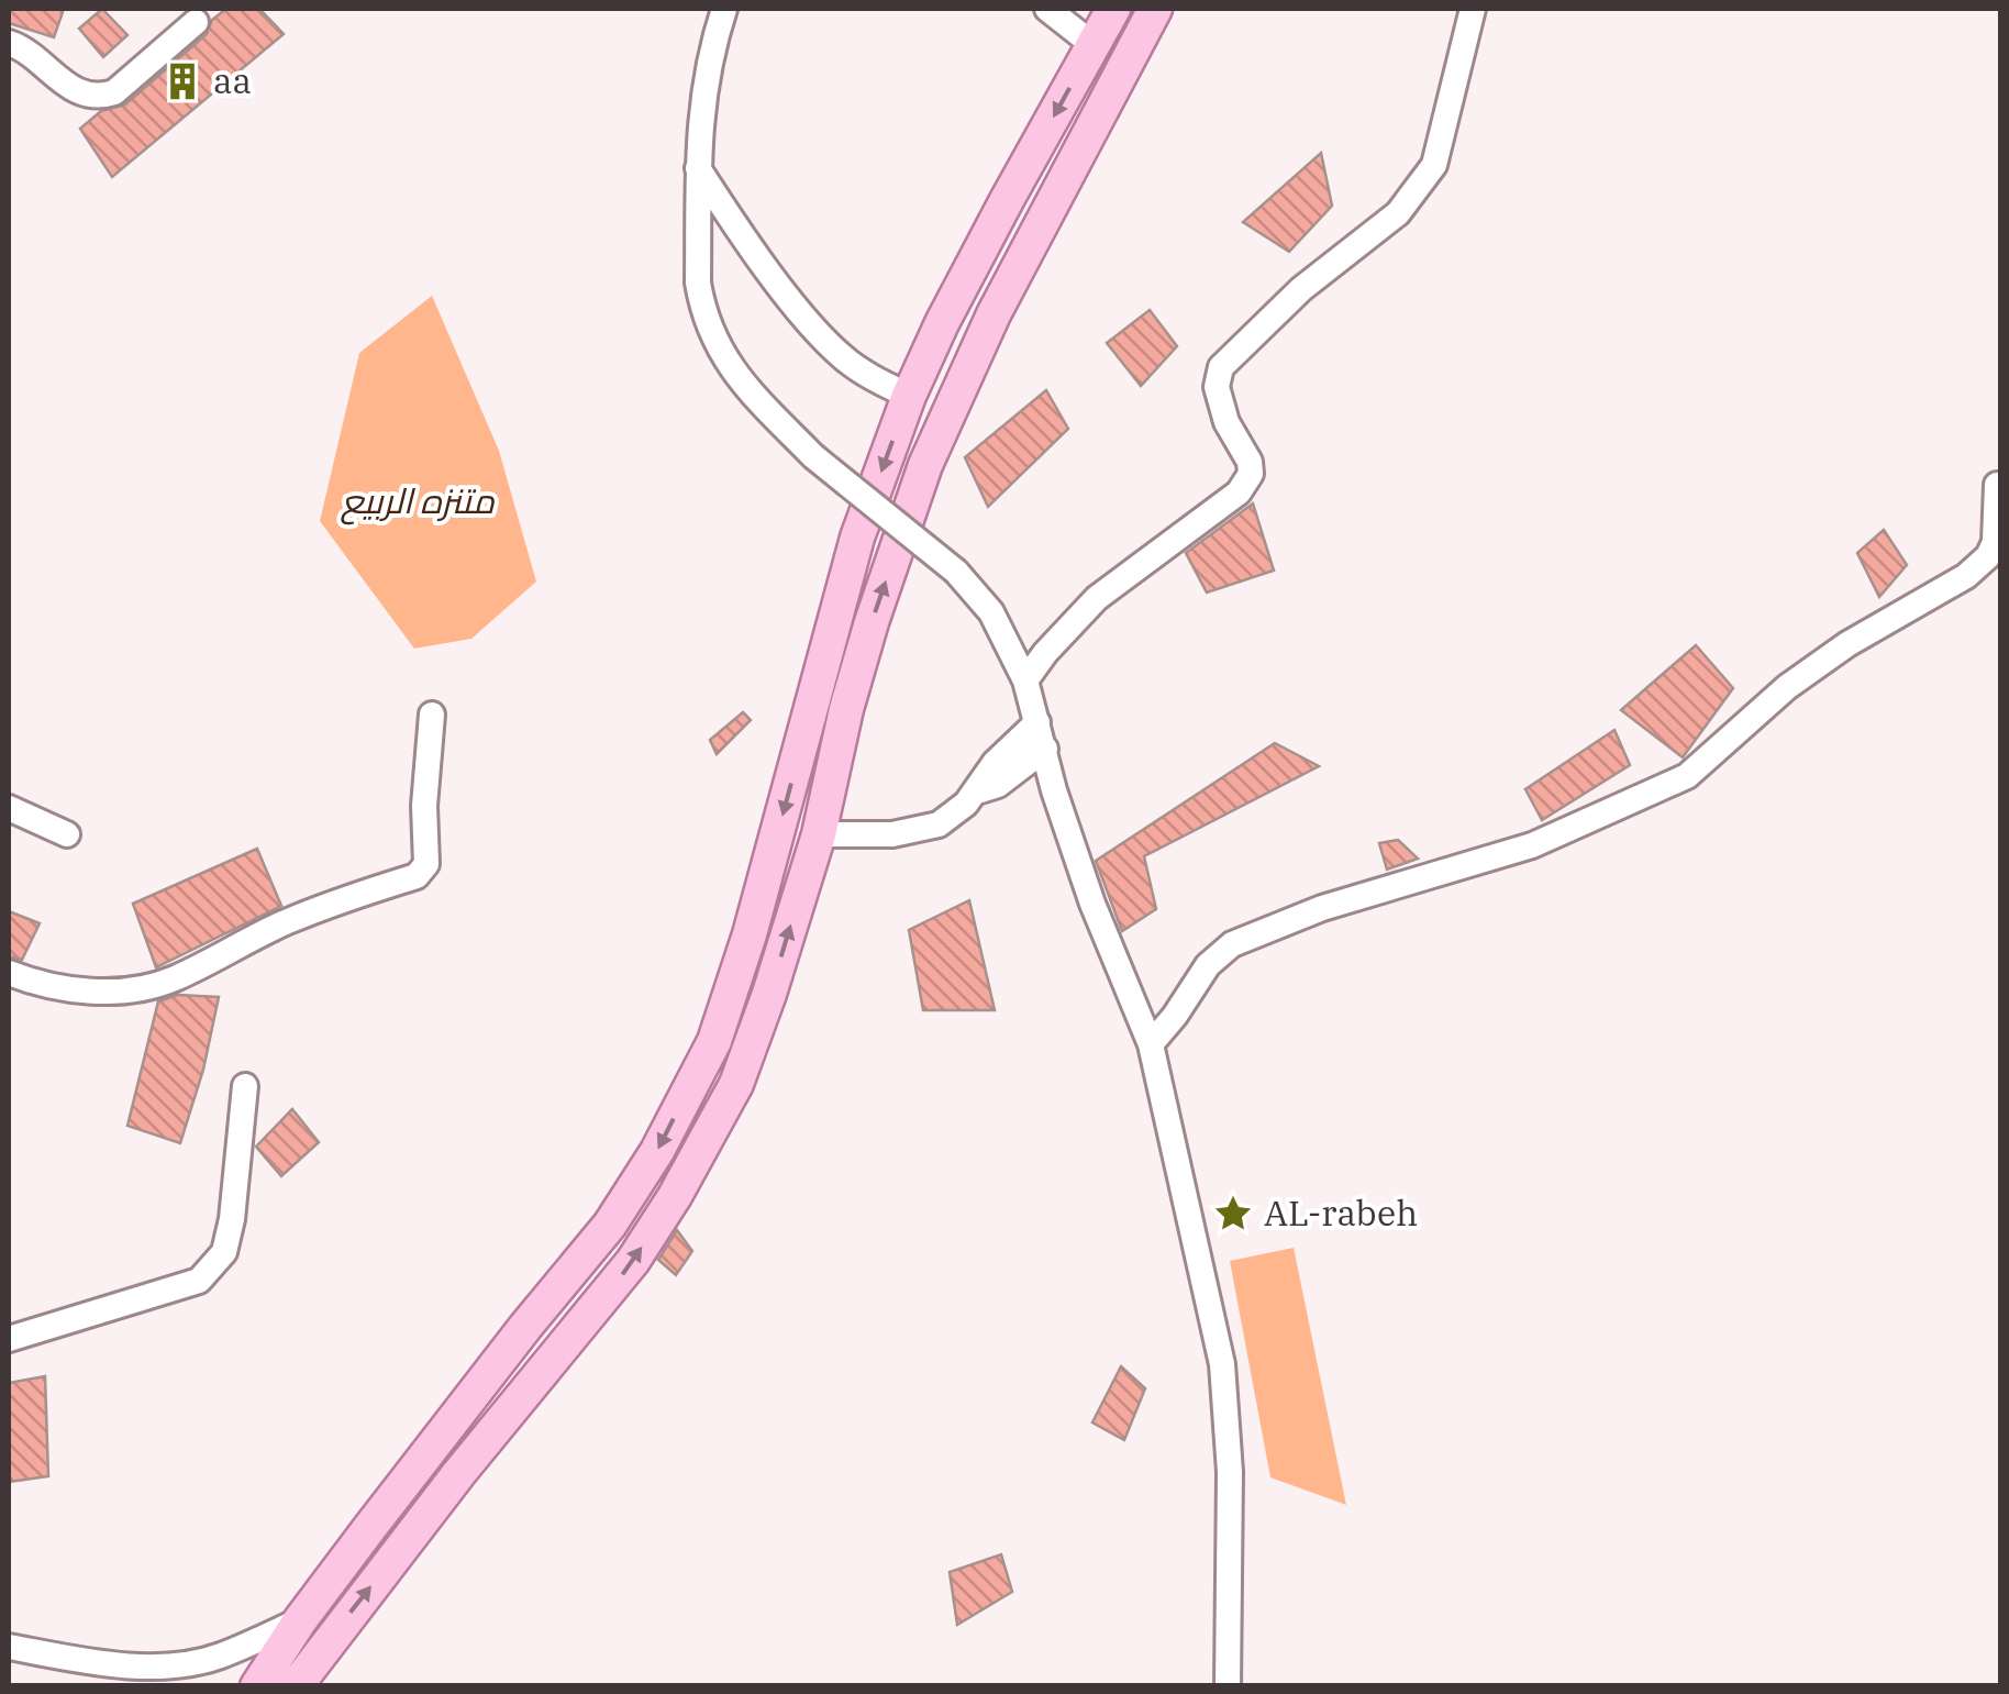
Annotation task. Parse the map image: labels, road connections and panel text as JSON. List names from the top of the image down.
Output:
{
  "parks": ["متنزه الربيع"],
  "places": {
    "building": ["aa"],
    "place": ["AL-rabeh"]
  }
}
